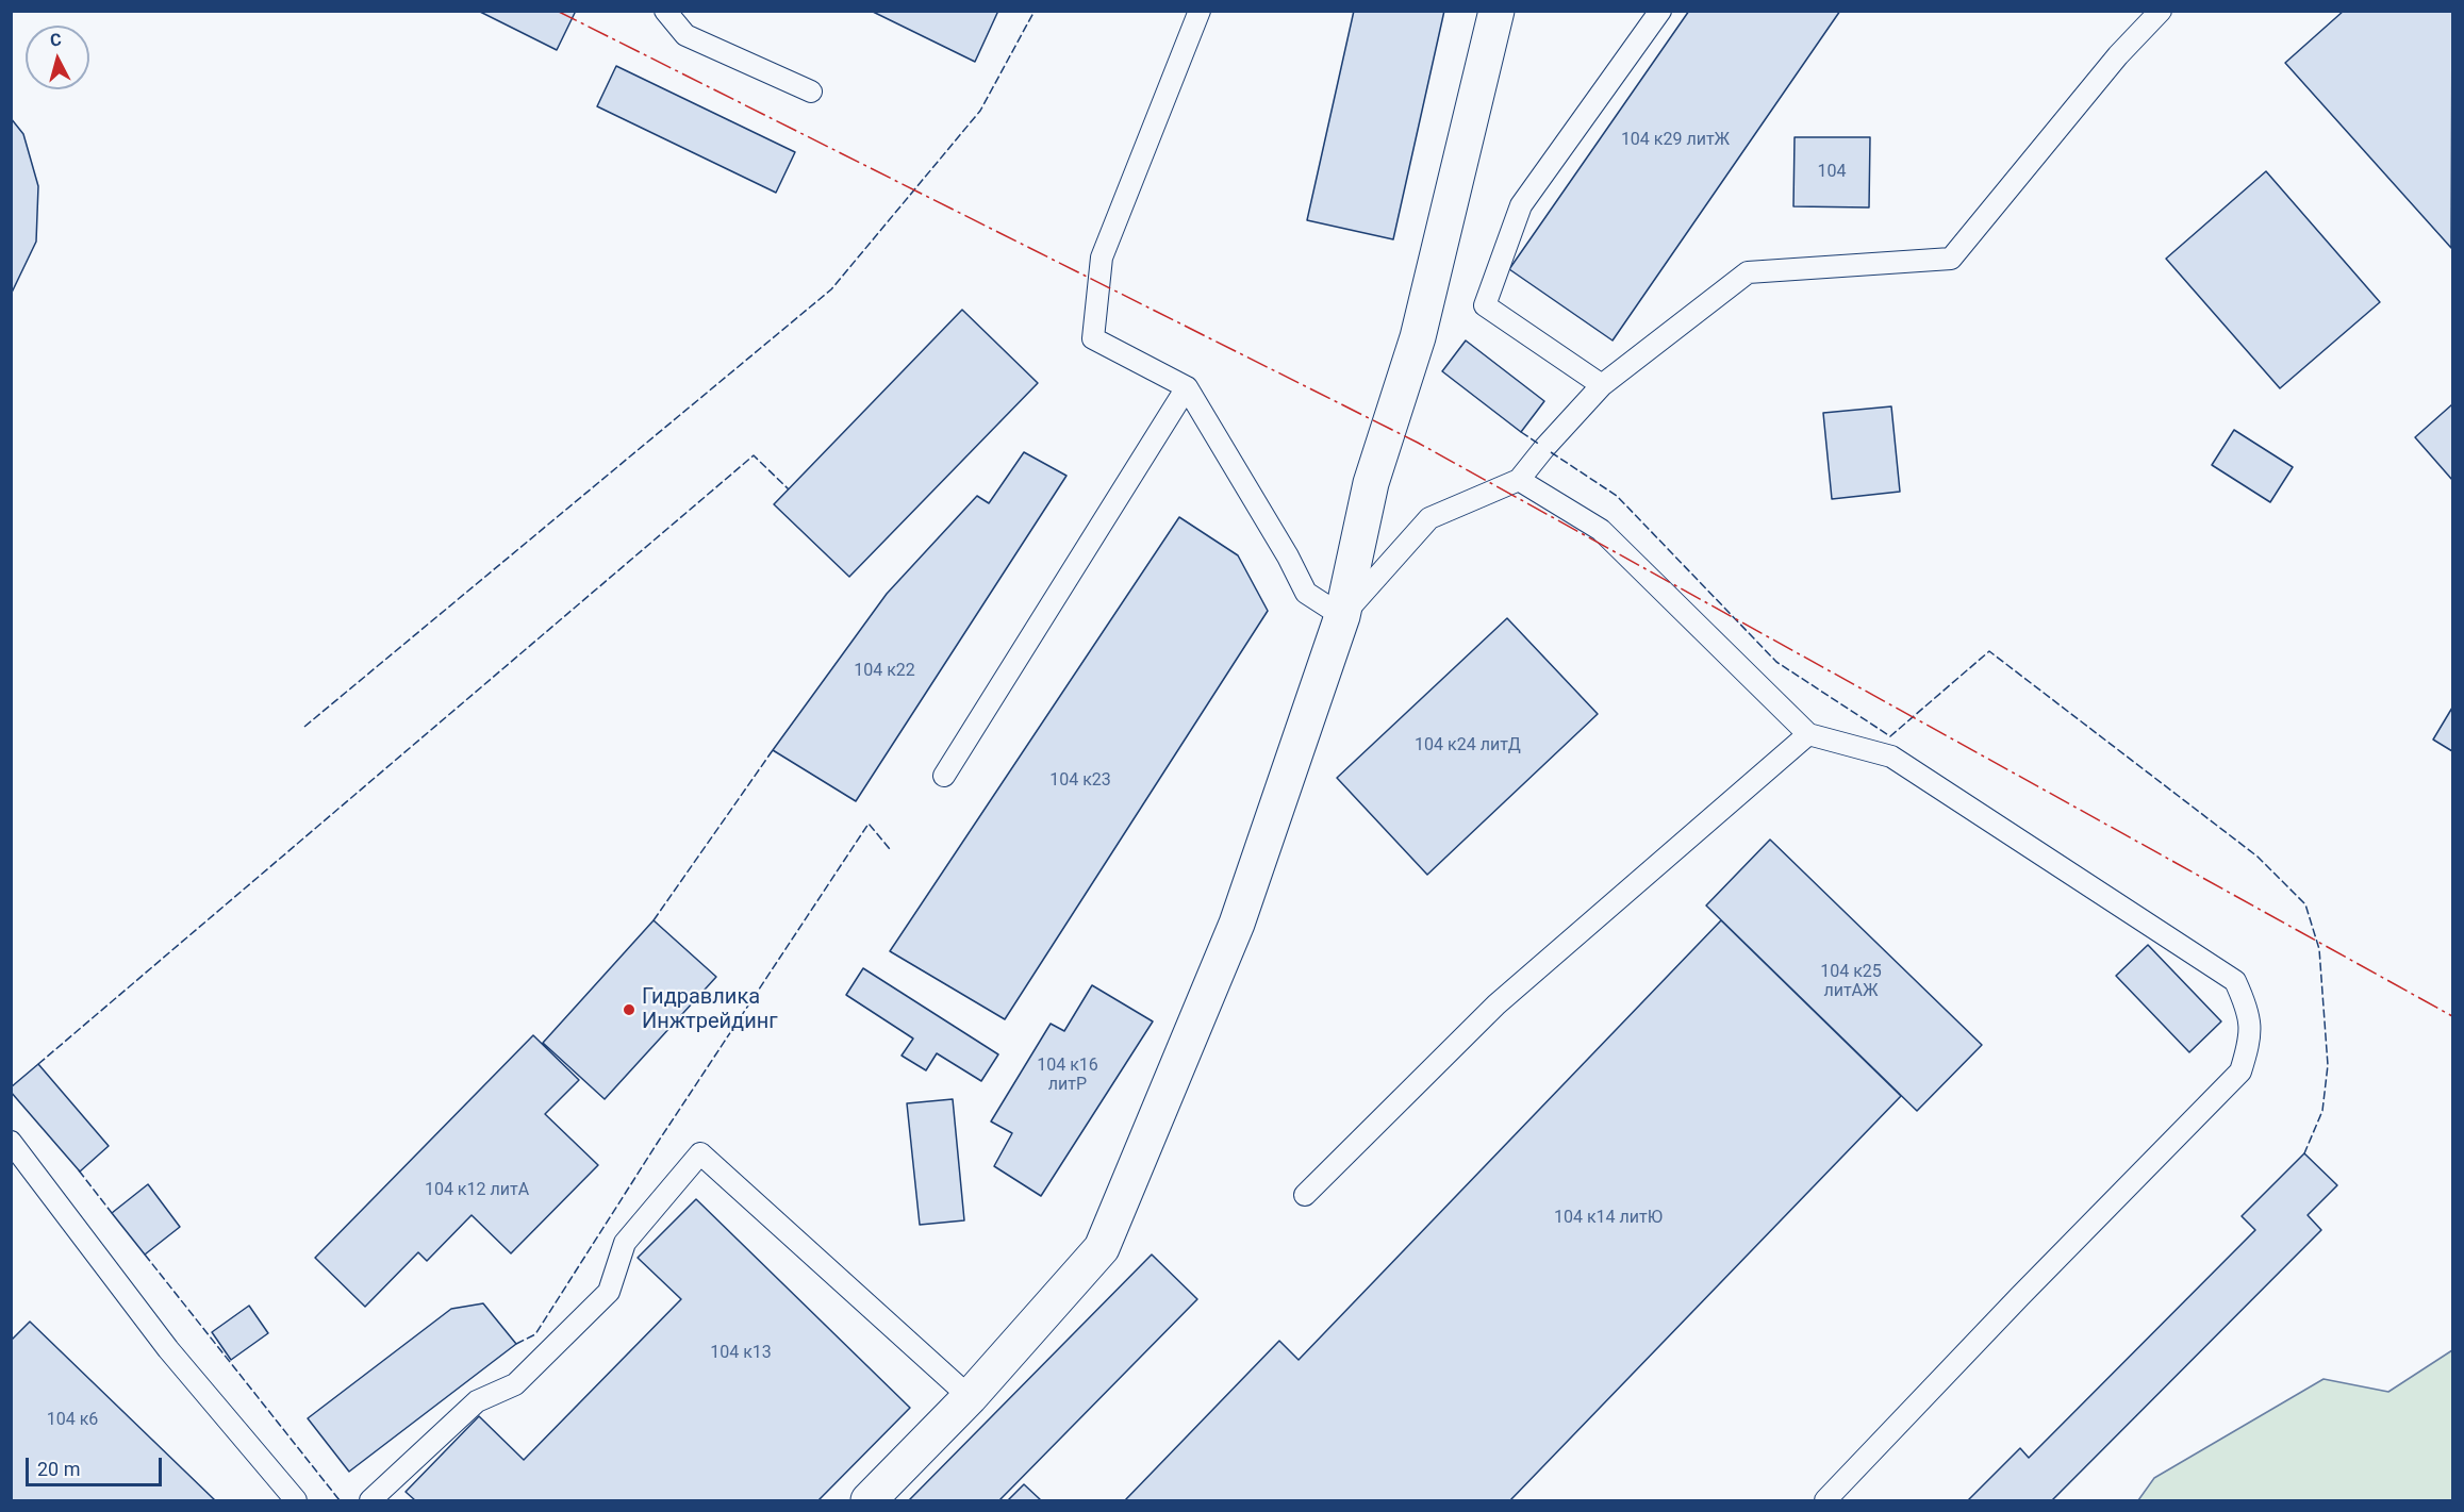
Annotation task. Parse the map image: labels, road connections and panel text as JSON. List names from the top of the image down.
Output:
{
  "places": ["Гидравлика Инжтрейдинг"],
  "house_numbers": [
    "104 к29 литЖ",
    "104",
    "104 к22",
    "104 к24 литД",
    "104 к23",
    "104 к25 литАЖ",
    "104 к16 литР",
    "104 к12 литА",
    "104 к14 литЮ",
    "104 к13",
    "104 к6"
  ],
  "scale_bar": "20 m",
  "north": "top"
}
